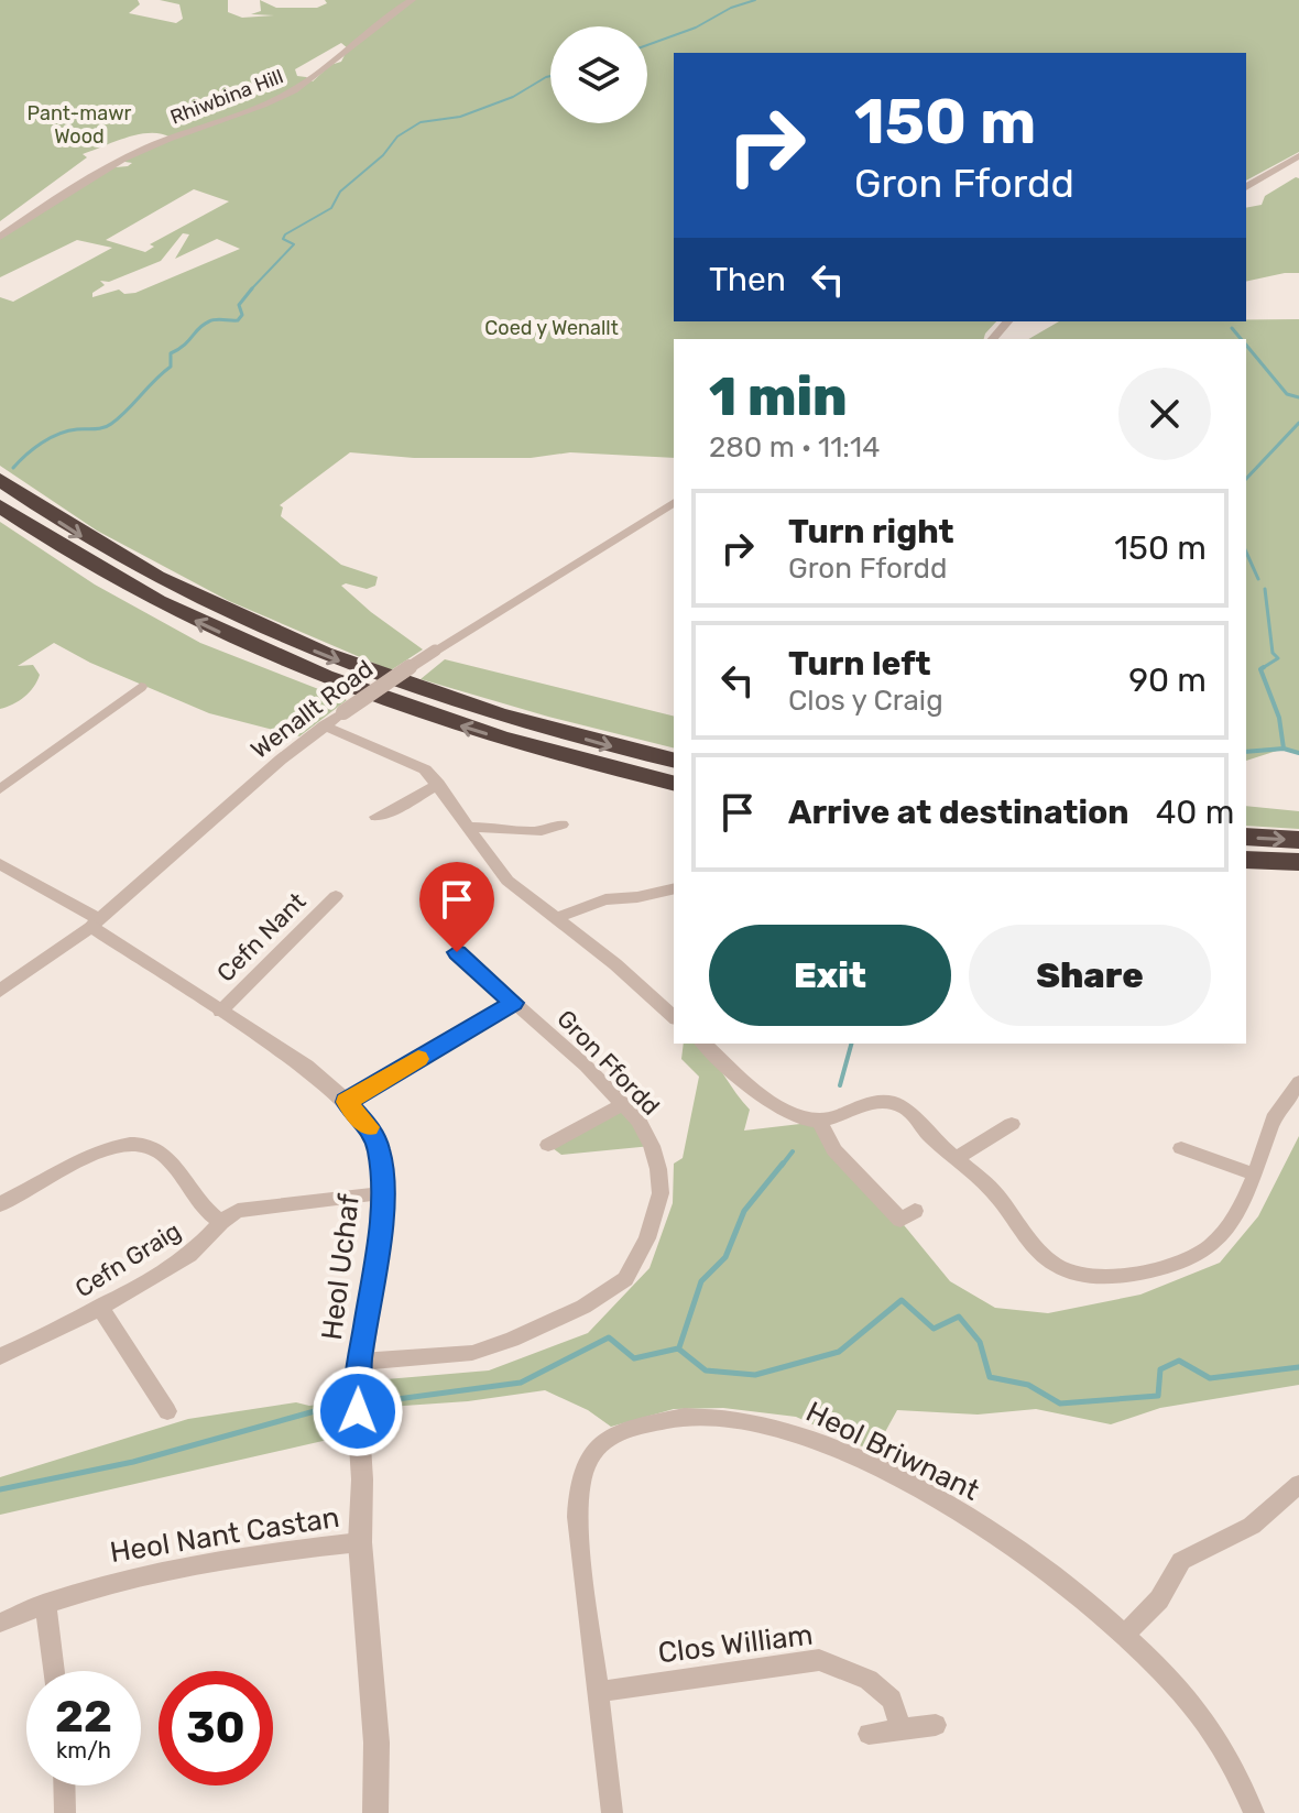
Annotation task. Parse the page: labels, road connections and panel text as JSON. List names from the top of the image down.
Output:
{
  "streets": {
    "street": [
      "Rhiwbina Hill",
      "Wenallt Road",
      "Cefn Nant",
      "Gron Ffordd",
      "Cefn Graig",
      "Heol Uchaf",
      "Heol Briwnant",
      "Heol Nant Castan",
      "Clos William"
    ]
  },
  "crossings": [
    ["Wenallt Road", "Heol Uchaf"],
    ["Cefn Nant", "Heol Uchaf"],
    ["Gron Ffordd", "Heol Uchaf"],
    ["Cefn Graig", "Heol Uchaf"],
    ["Heol Uchaf", "Heol Nant Castan"],
    ["Heol Briwnant", "Clos William"]
  ],
  "parks": ["Pant-mawr Wood", "Coed y Wenallt"],
  "page": {
    "turn": ["150 m", "Gron Ffordd"],
    "then": "Then",
    "heading": ["1 min", "280 m · 11:14"],
    "list": [
      {
        "name": "Turn right",
        "note": "Gron Ffordd",
        "value": "150 m"
      },
      {
        "name": "Turn left",
        "note": "Clos y Craig",
        "value": "90 m"
      },
      {
        "name": "Arrive at destination",
        "value": "40 m"
      }
    ],
    "buttons": ["Exit", "Share"],
    "speed": "22 km/h",
    "limit": "30"
  }
}
